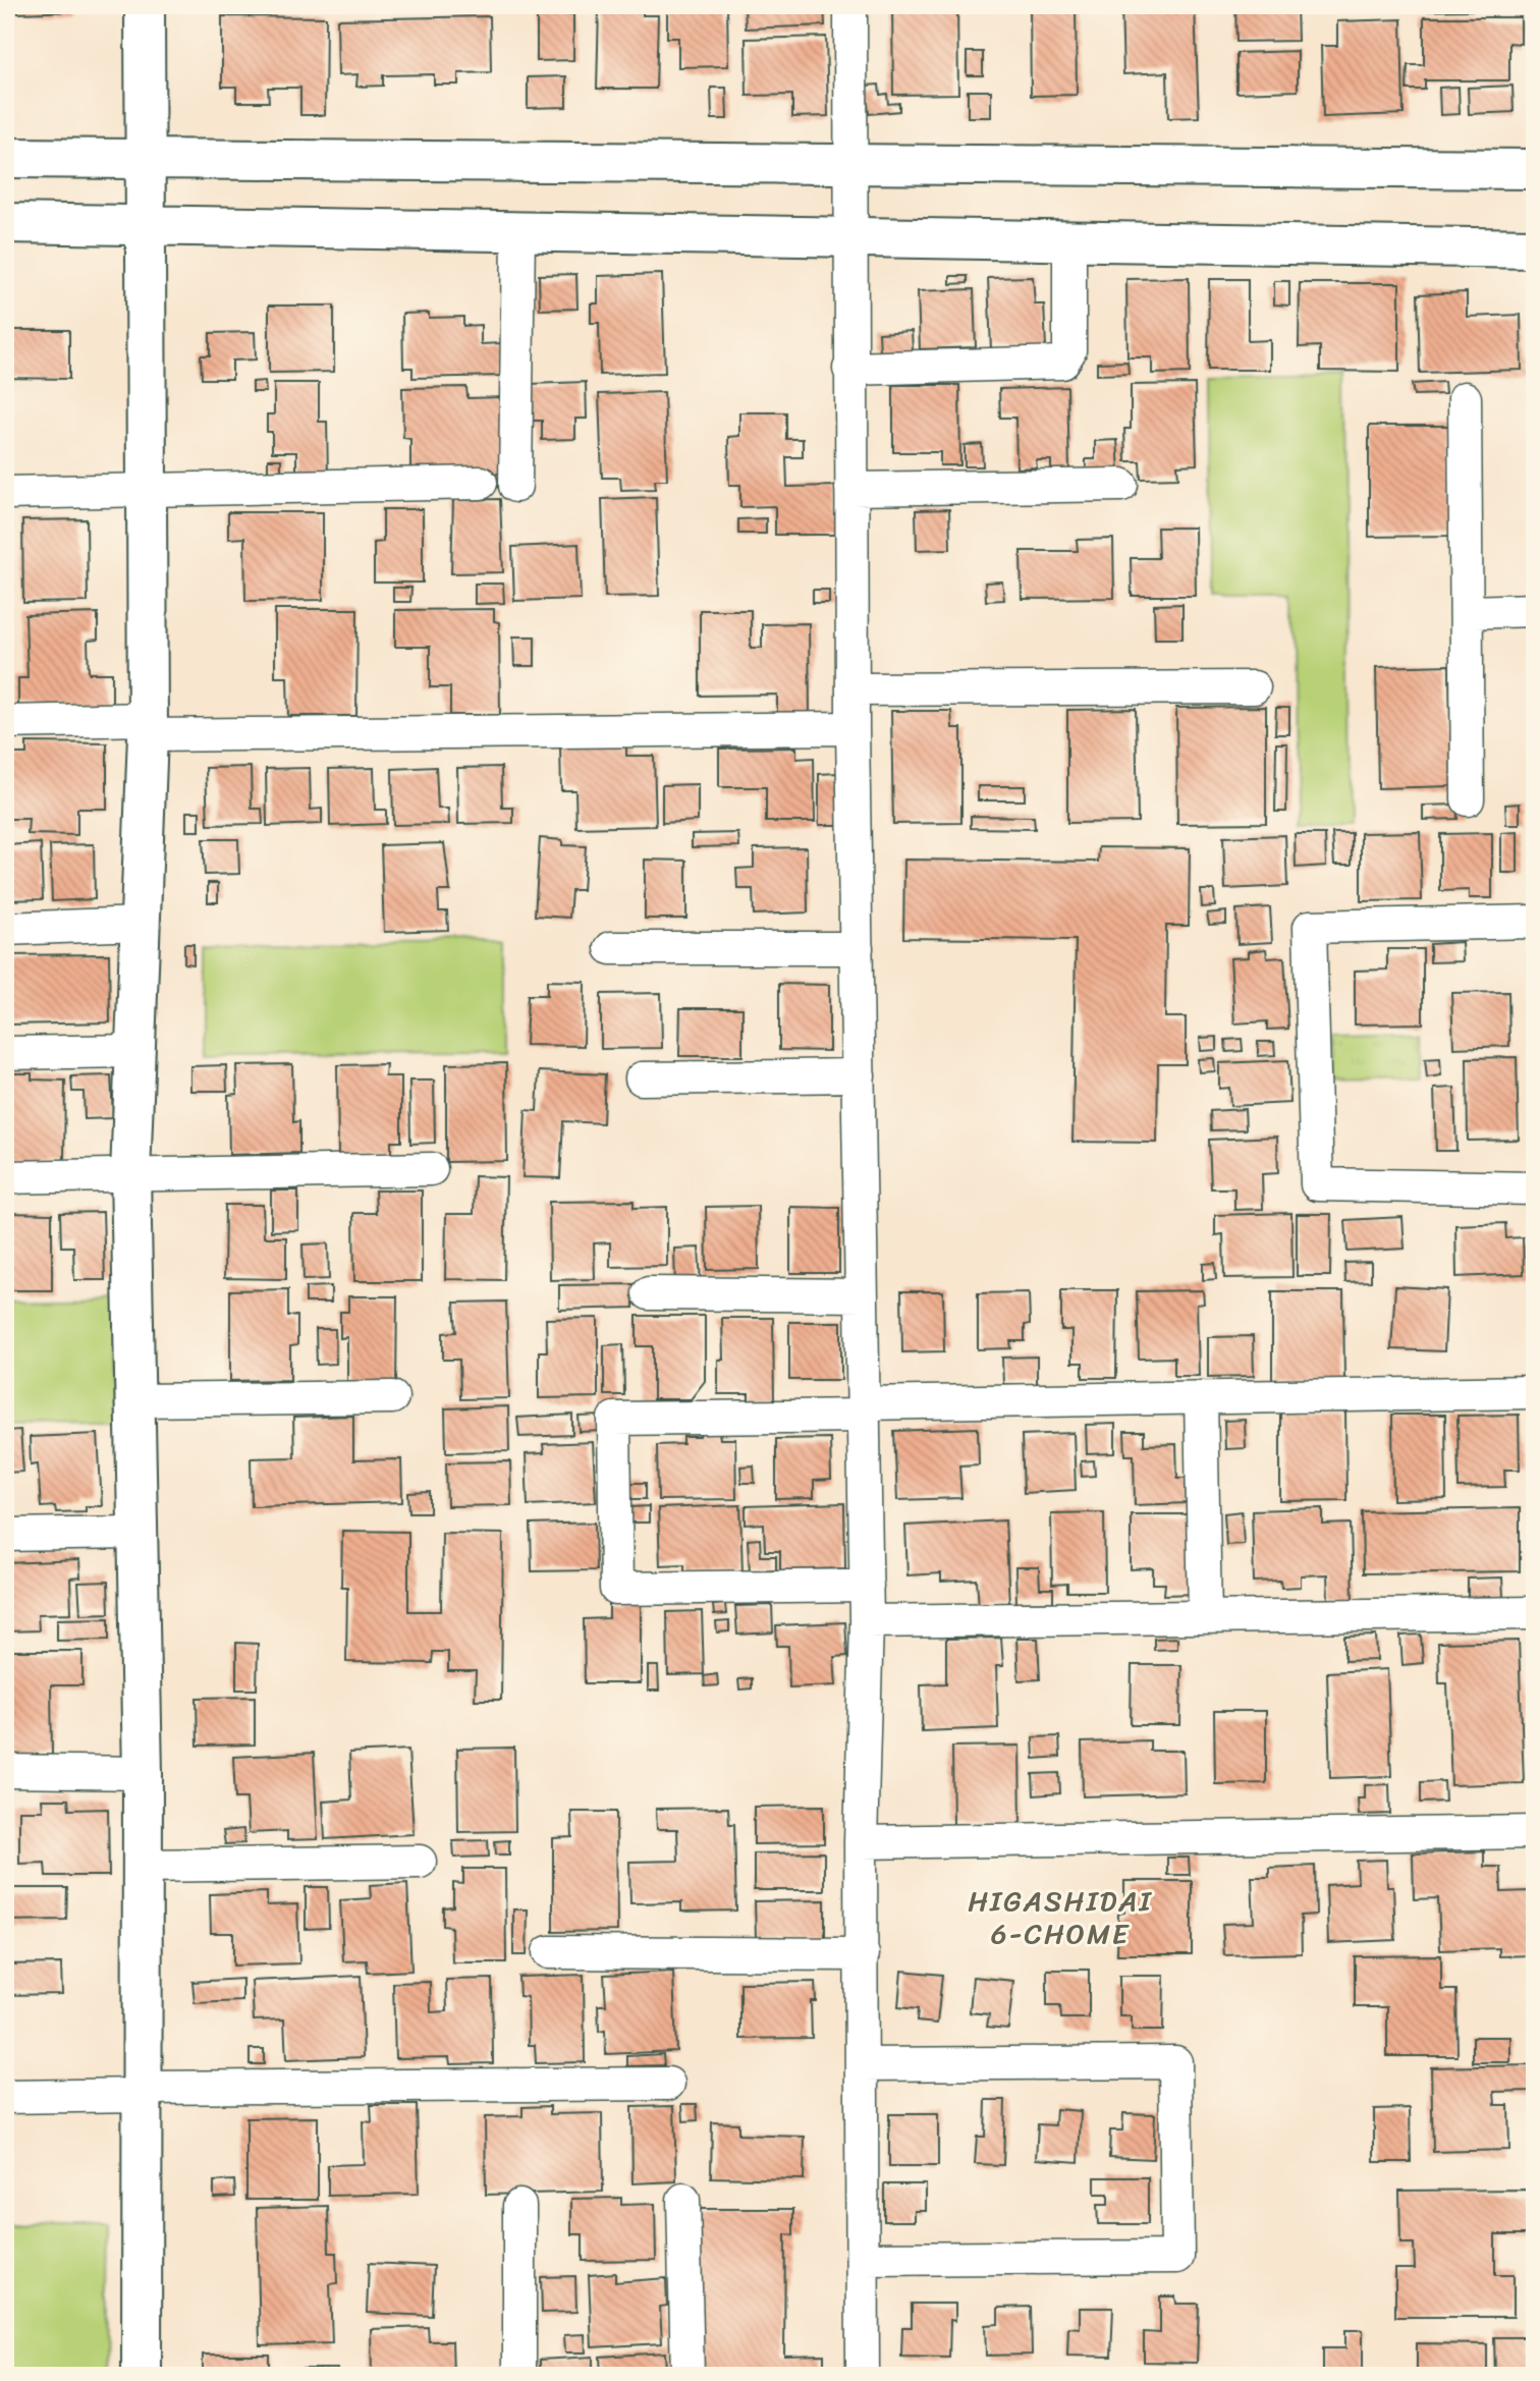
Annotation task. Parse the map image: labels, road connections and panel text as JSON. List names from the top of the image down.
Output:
{
  "districts": ["HIGASHIDAI 6-CHOME"]
}
